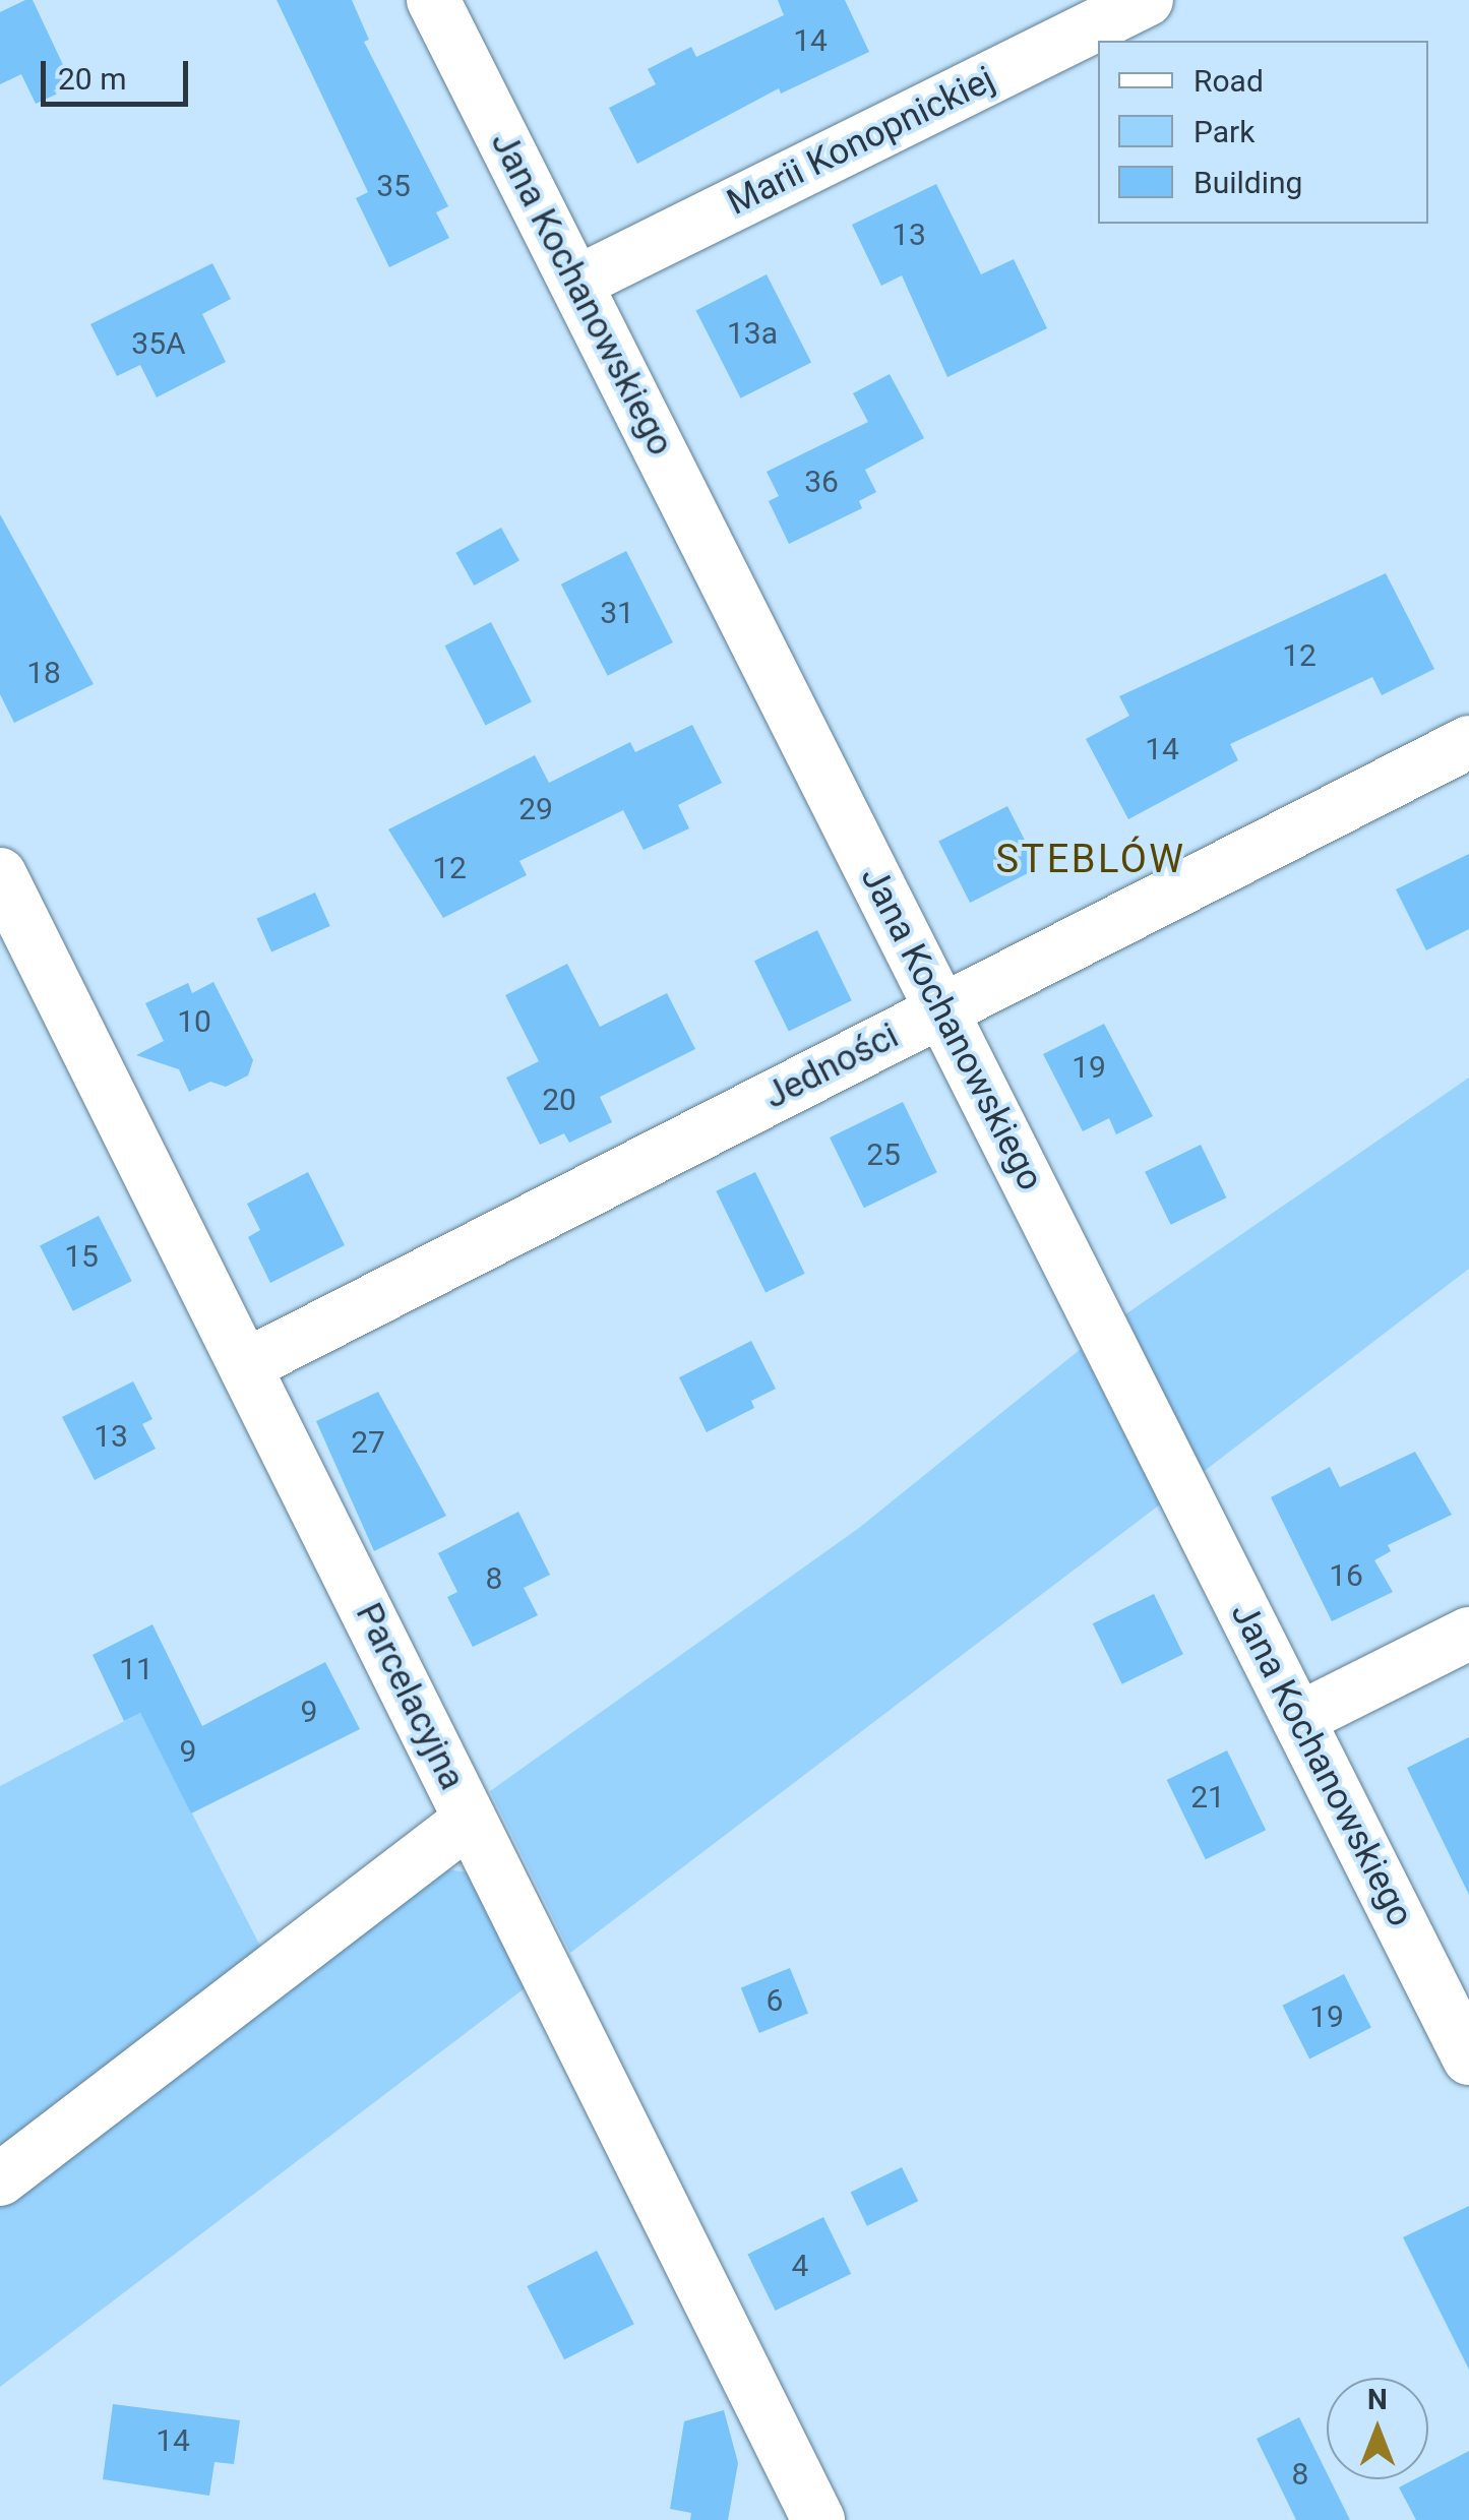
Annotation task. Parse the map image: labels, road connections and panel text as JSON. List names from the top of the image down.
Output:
{
  "streets": {
    "street": [
      "Marii Konopnickiej",
      "Jana Kochanowskiego",
      "Jedności",
      "Parcelacyjna"
    ]
  },
  "crossings": [
    ["Marii Konopnickiej", "Jana Kochanowskiego"],
    ["Jana Kochanowskiego", "Jedności"],
    ["Jedności", "Parcelacyjna"]
  ],
  "districts": ["STEBLÓW"],
  "house_numbers": [
    "14",
    "35",
    "13",
    "13a",
    "35A",
    "36",
    "31",
    "12",
    "18",
    "14",
    "29",
    "12",
    "10",
    "19",
    "20",
    "25",
    "15",
    "13",
    "27",
    "16",
    "8",
    "11",
    "9",
    "9",
    "21",
    "6",
    "19",
    "4",
    "14",
    "8"
  ],
  "legend": ["Road", "Park", "Building"],
  "scale_bar": "20 m",
  "north": "top"
}
